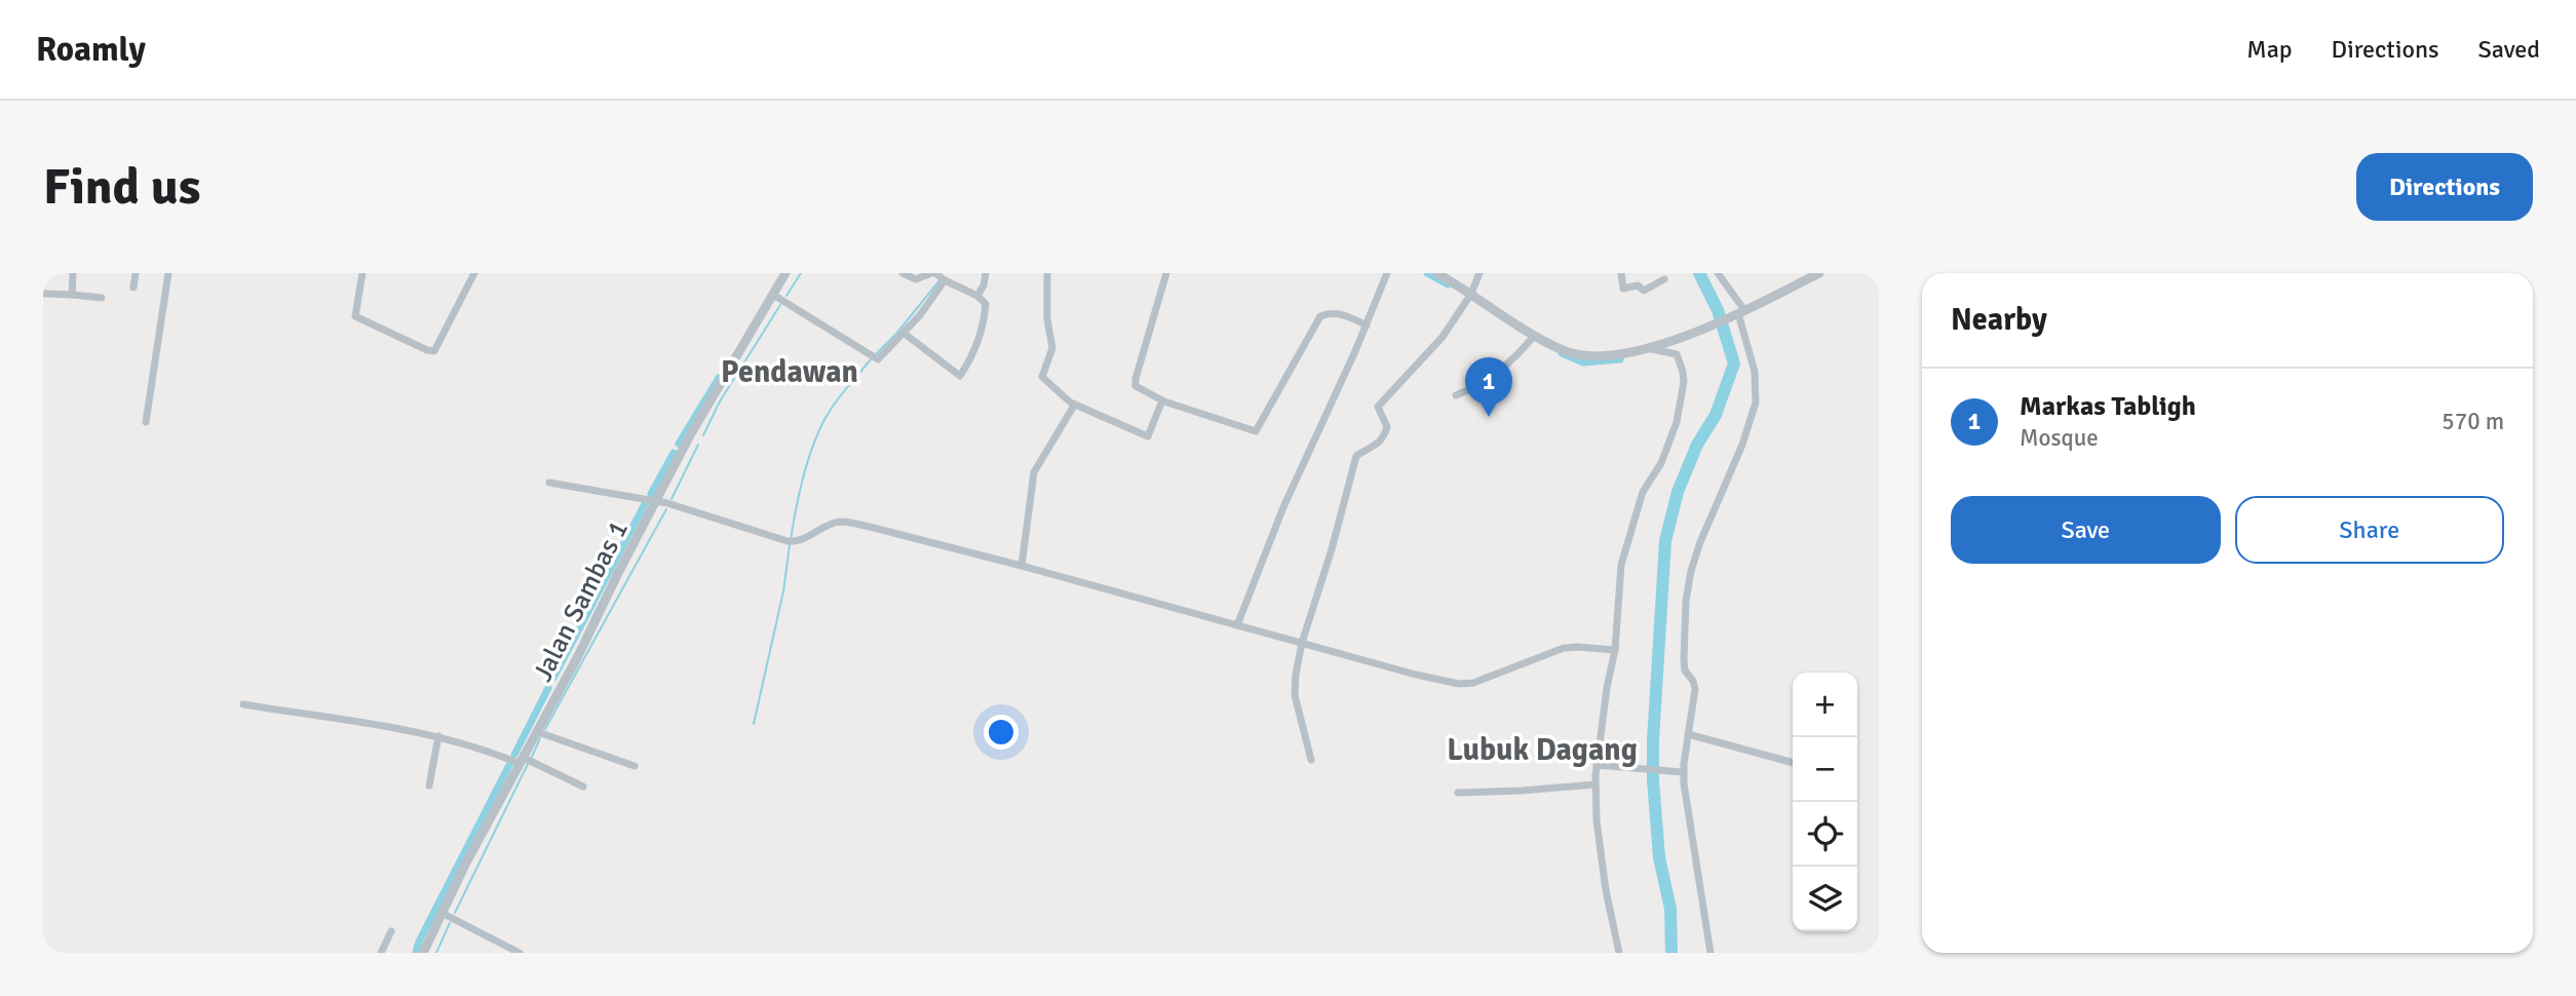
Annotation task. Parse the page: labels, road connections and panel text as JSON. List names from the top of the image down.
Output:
{
  "streets": {
    "street": ["Jalan Sambas 1"]
  },
  "districts": ["Pendawan", "Lubuk Dagang"],
  "page": {
    "header": "Roamly",
    "nav": ["Map", "Directions", "Saved"],
    "buttons": [
      "Directions",
      ["Save", "Share"]
    ],
    "title": "Find us",
    "heading": "Nearby",
    "pins": "1",
    "list": [
      {
        "mark": "1",
        "name": "Markas Tabligh",
        "note": "Mosque",
        "value": "570 m"
      }
    ],
    "map_buttons": ["+", "−"]
  }
}
